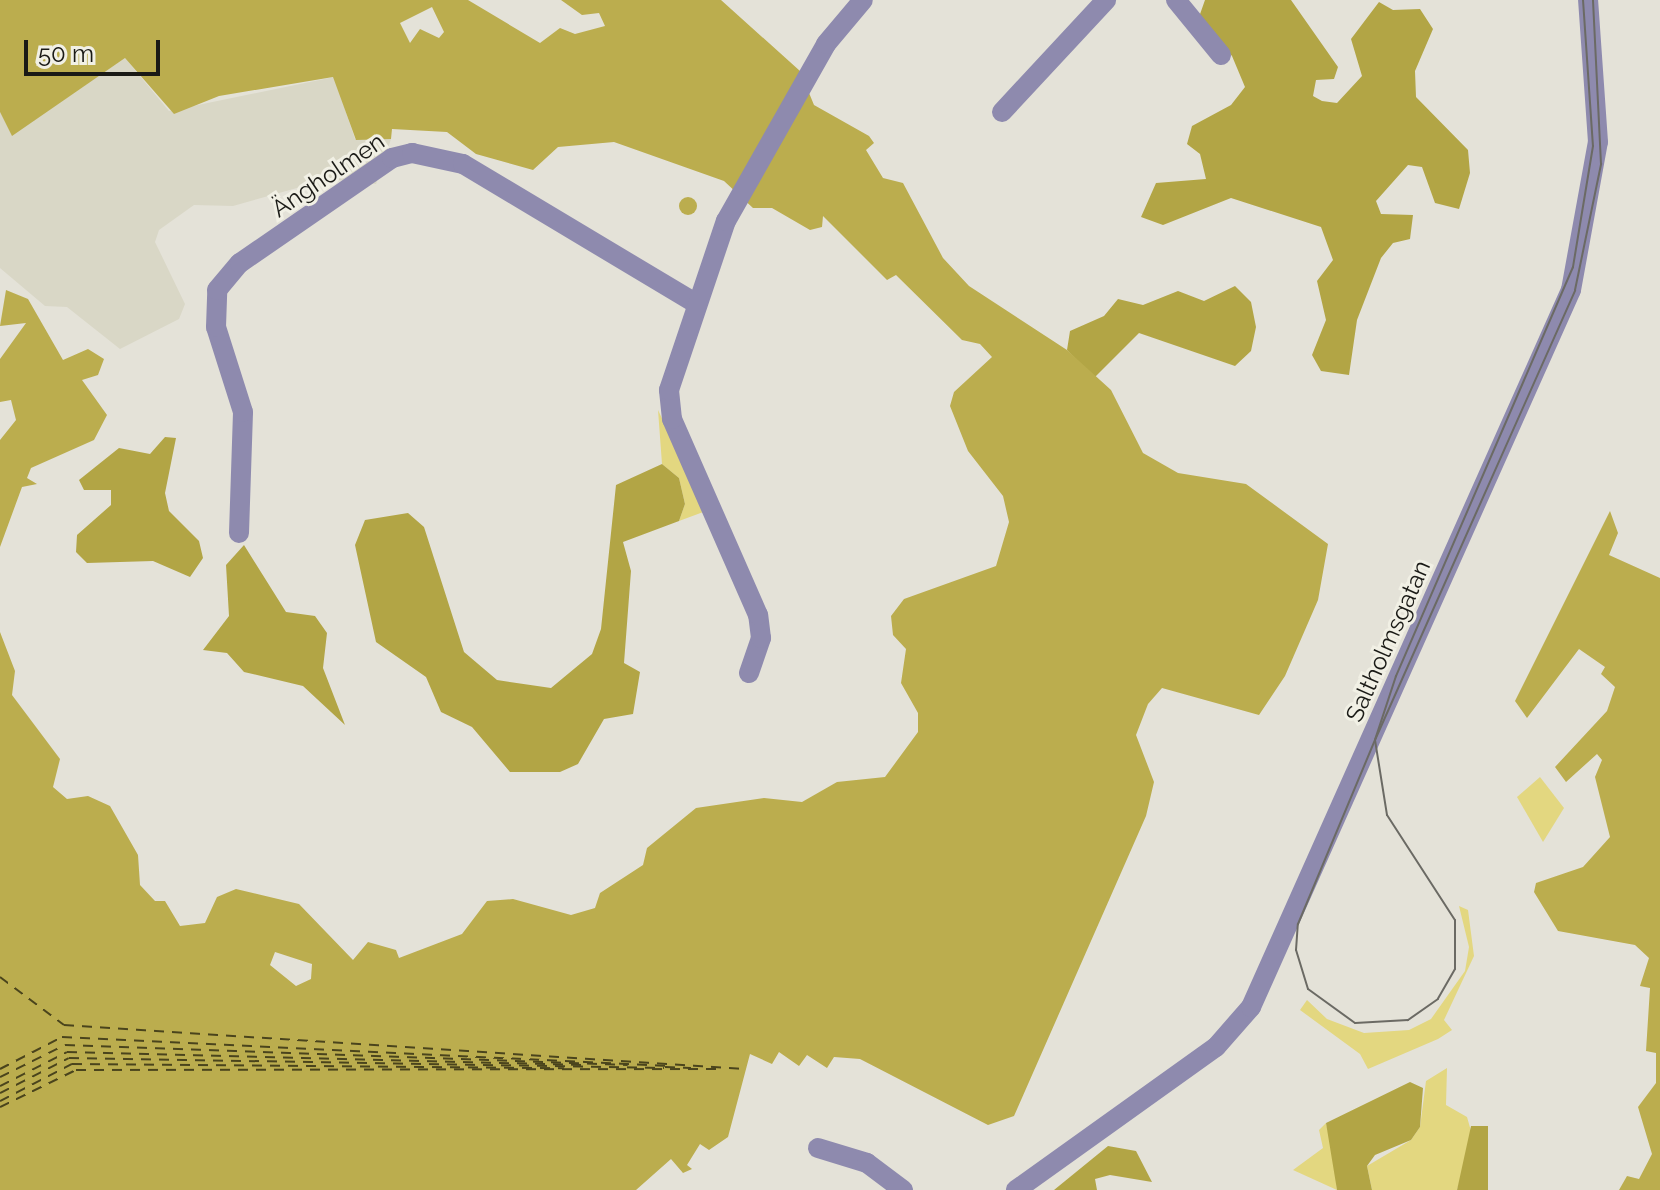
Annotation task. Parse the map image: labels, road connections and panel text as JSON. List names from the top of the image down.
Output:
{
  "streets": {
    "street": ["Ängholmen", "Saltholmsgatan"]
  },
  "scale_bar": "50 m"
}
